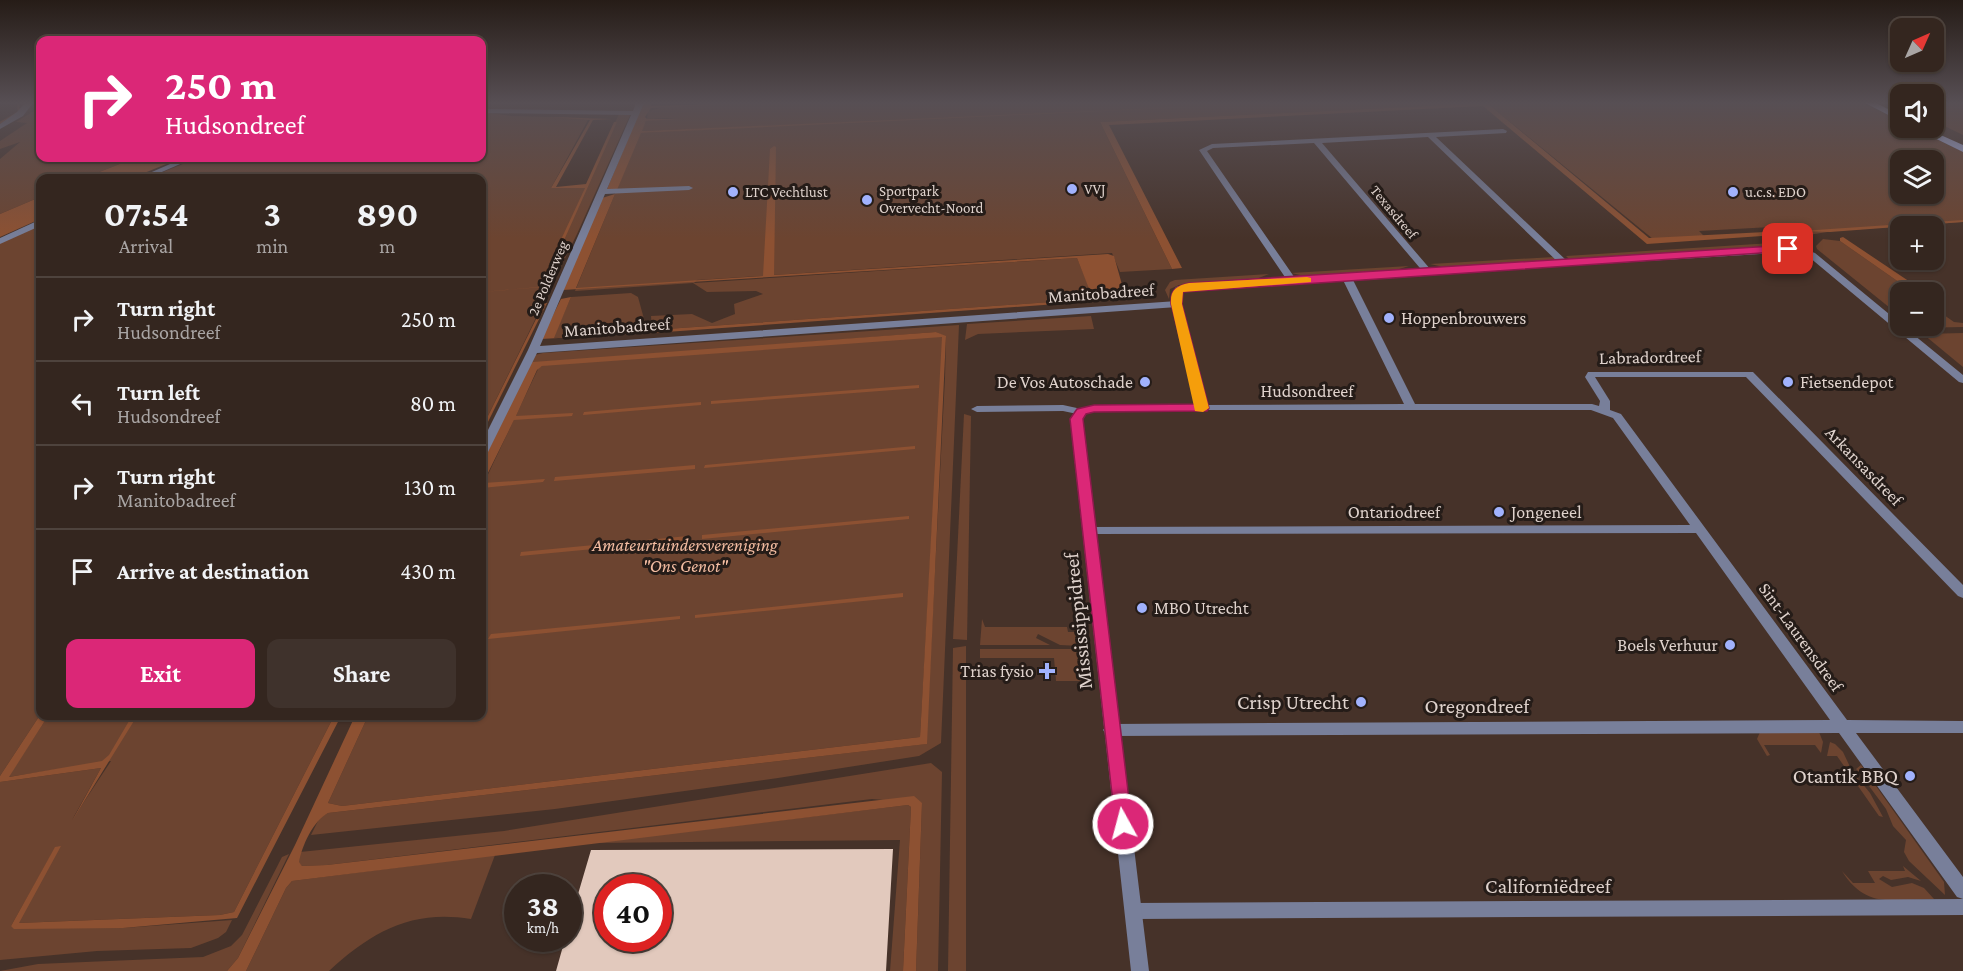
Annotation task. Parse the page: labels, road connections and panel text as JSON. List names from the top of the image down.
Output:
{
  "streets": {
    "street": [
      "Texasdreef",
      "2e Polderweg",
      "Manitobadreef",
      "Labradordreef",
      "Hudsondreef",
      "Arkansasdreef",
      "Ontariodreef",
      "Mississippidreef",
      "Sint-Laurensdreef",
      "Oregondreef",
      "Californiëdreef"
    ]
  },
  "crossings": [
    ["Texasdreef", "Manitobadreef"],
    ["2e Polderweg", "Manitobadreef"],
    ["Labradordreef", "Hudsondreef"],
    ["Labradordreef", "Arkansasdreef"],
    ["Labradordreef", "Sint-Laurensdreef"],
    ["Hudsondreef", "Mississippidreef"],
    ["Hudsondreef", "Sint-Laurensdreef"],
    ["Ontariodreef", "Mississippidreef"],
    ["Ontariodreef", "Sint-Laurensdreef"],
    ["Mississippidreef", "Oregondreef"],
    ["Mississippidreef", "Californiëdreef"],
    ["Sint-Laurensdreef", "Oregondreef"]
  ],
  "parks": ["Amateurtuindersvereniging \"Ons Genot\""],
  "places": {
    "other": [
      "VVJ",
      "LTC Vechtlust",
      "u.c.s. EDO",
      "Sportpark Overvecht-Noord",
      "Hoppenbrouwers",
      "De Vos Autoschade",
      "Fietsendepot",
      "Jongeneel",
      "MBO Utrecht",
      "Boels Verhuur",
      "Crisp Utrecht",
      "Otantik BBQ"
    ],
    "health": ["Trias fysio"]
  },
  "north": "top right",
  "page": {
    "map_buttons": ["+", "−"],
    "turn": ["250 m", "Hudsondreef"],
    "eta": [
      "07:54",
      "Arrival",
      "3",
      "min",
      "890",
      "m"
    ],
    "list": [
      {
        "name": "Turn right",
        "note": "Hudsondreef",
        "value": "250 m"
      },
      {
        "name": "Turn left",
        "note": "Hudsondreef",
        "value": "80 m"
      },
      {
        "name": "Turn right",
        "note": "Manitobadreef",
        "value": "130 m"
      },
      {
        "name": "Arrive at destination",
        "value": "430 m"
      }
    ],
    "buttons": ["Exit", "Share"],
    "speed": "38 km/h",
    "limit": "40"
  }
}
